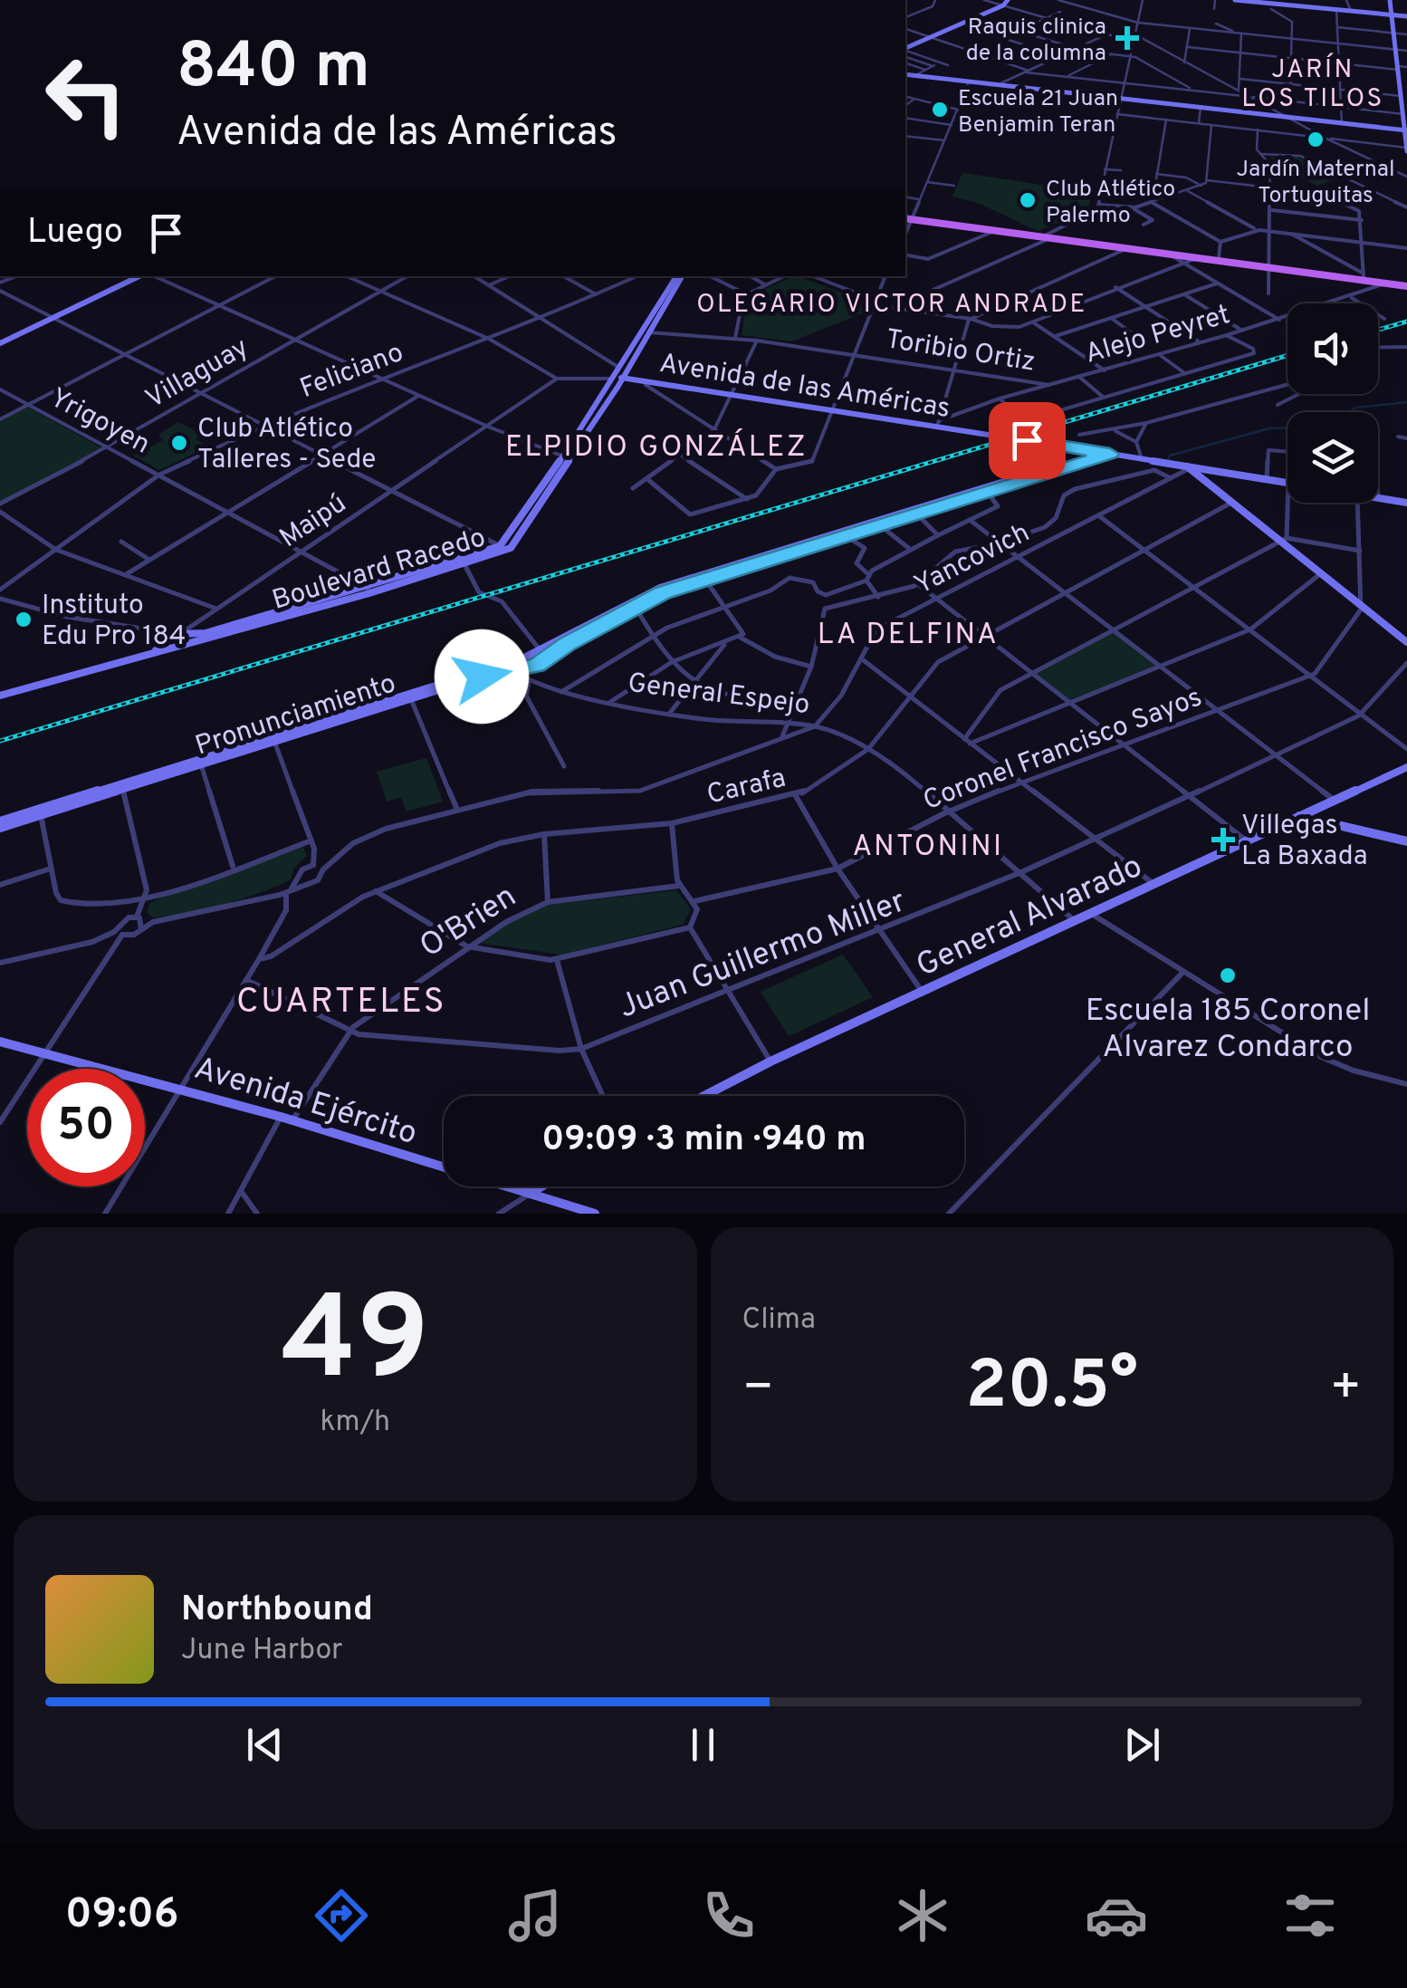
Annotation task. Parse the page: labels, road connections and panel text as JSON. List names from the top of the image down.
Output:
{
  "streets": {
    "street": [
      "Alejo Peyret",
      "Toribio Ortiz",
      "Feliciano",
      "Villaguay",
      "Avenida de las Américas",
      "Yrigoyen",
      "Maipú",
      "Yancovich",
      "Boulevard Racedo",
      "General Espejo",
      "Pronunciamiento",
      "Coronel Francisco Sayos",
      "Carafa",
      "General Alvarado",
      "O'Brien",
      "Juan Guillermo Miller",
      "Avenida Ejército"
    ]
  },
  "crossings": [
    ["Alejo Peyret", "Toribio Ortiz"],
    ["Alejo Peyret", "Avenida de las Américas"],
    ["Toribio Ortiz", "Boulevard Racedo"],
    ["Feliciano", "Yrigoyen"],
    ["Villaguay", "Yrigoyen"],
    ["Avenida de las Américas", "Yancovich"],
    ["Avenida de las Américas", "Boulevard Racedo"],
    ["Avenida de las Américas", "Pronunciamiento"],
    ["Yrigoyen", "Maipú"],
    ["Yrigoyen", "Boulevard Racedo"],
    ["Maipú", "Boulevard Racedo"],
    ["Yancovich", "General Espejo"],
    ["General Espejo", "Pronunciamiento"],
    ["General Espejo", "Coronel Francisco Sayos"],
    ["General Espejo", "Carafa"],
    ["General Espejo", "General Alvarado"],
    ["General Espejo", "Juan Guillermo Miller"],
    ["O'Brien", "Juan Guillermo Miller"],
    ["O'Brien", "Avenida Ejército"]
  ],
  "districts": [
    "JARÍN LOS TILOS",
    "OLEGARIO VICTOR ANDRADE",
    "ELPIDIO GONZÁLEZ",
    "LA DELFINA",
    "ANTONINI",
    "CUARTELES"
  ],
  "places": {
    "health": ["Raquis clinica de la columna", "Villegas La Baxada"],
    "other": [
      "Escuela 21 Juan Benjamin Teran",
      "Jardín Maternal Tortuguitas",
      "Club Atlético Palermo",
      "Club Atlético Talleres - Sede",
      "Instituto Edu Pro 184",
      "Escuela 185 Coronel Alvarez Condarco"
    ]
  },
  "page": {
    "turn": ["840 m", "Avenida de las Américas"],
    "then": "Luego",
    "limit": "50",
    "trip": "09:09 · 3 min · 940 m",
    "tile": [
      ["49", "km/h"],
      "Clima"
    ],
    "heat": ["−", "20.5°", "+"],
    "song": ["Northbound", "June Harbor"],
    "tabs": "09:06"
  }
}
